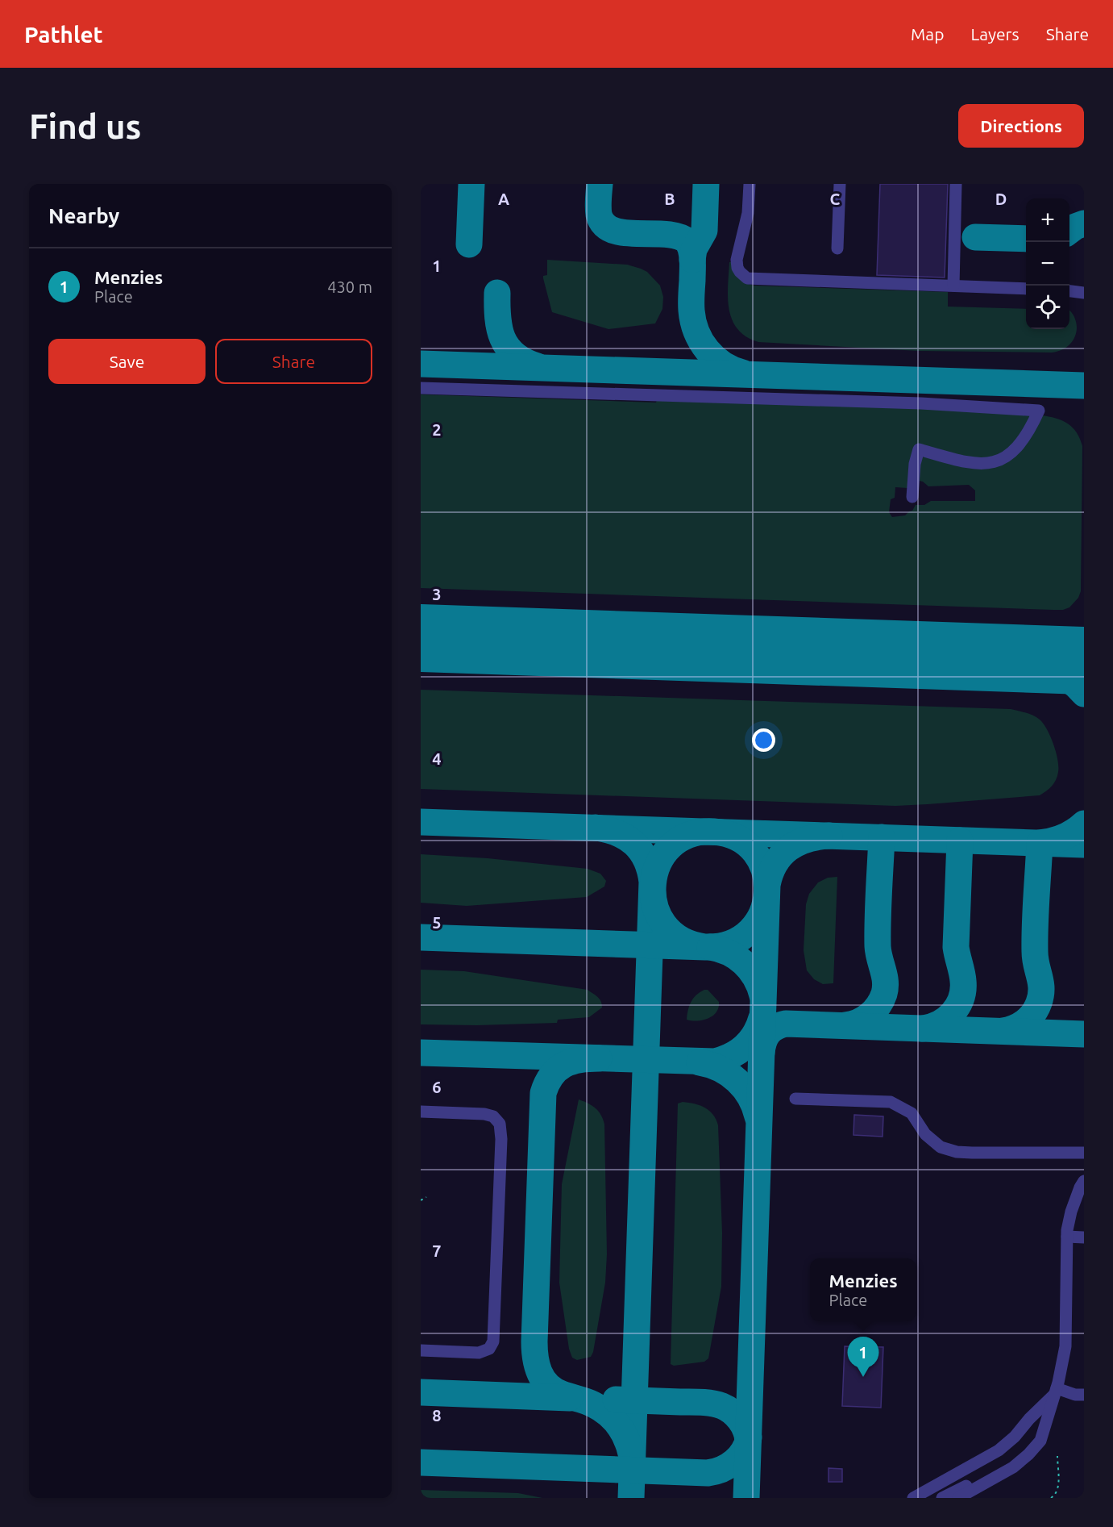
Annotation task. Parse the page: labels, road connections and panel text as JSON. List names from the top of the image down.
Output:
{
  "page": {
    "header": "Pathlet",
    "nav": ["Map", "Layers", "Share"],
    "buttons": [
      "Directions",
      ["Save", "Share"]
    ],
    "title": "Find us",
    "heading": "Nearby",
    "map_buttons": ["+", "−"],
    "list": [
      {
        "mark": "1",
        "name": "Menzies",
        "note": "Place",
        "value": "430 m"
      }
    ],
    "popup": ["Menzies", "Place"],
    "pins": "1"
  },
  "grid": {
    "columns": [
      "A",
      "B",
      "C",
      "D"
    ],
    "rows": [
      "1",
      "2",
      "3",
      "4",
      "5",
      "6",
      "7",
      "8"
    ]
  }
}
